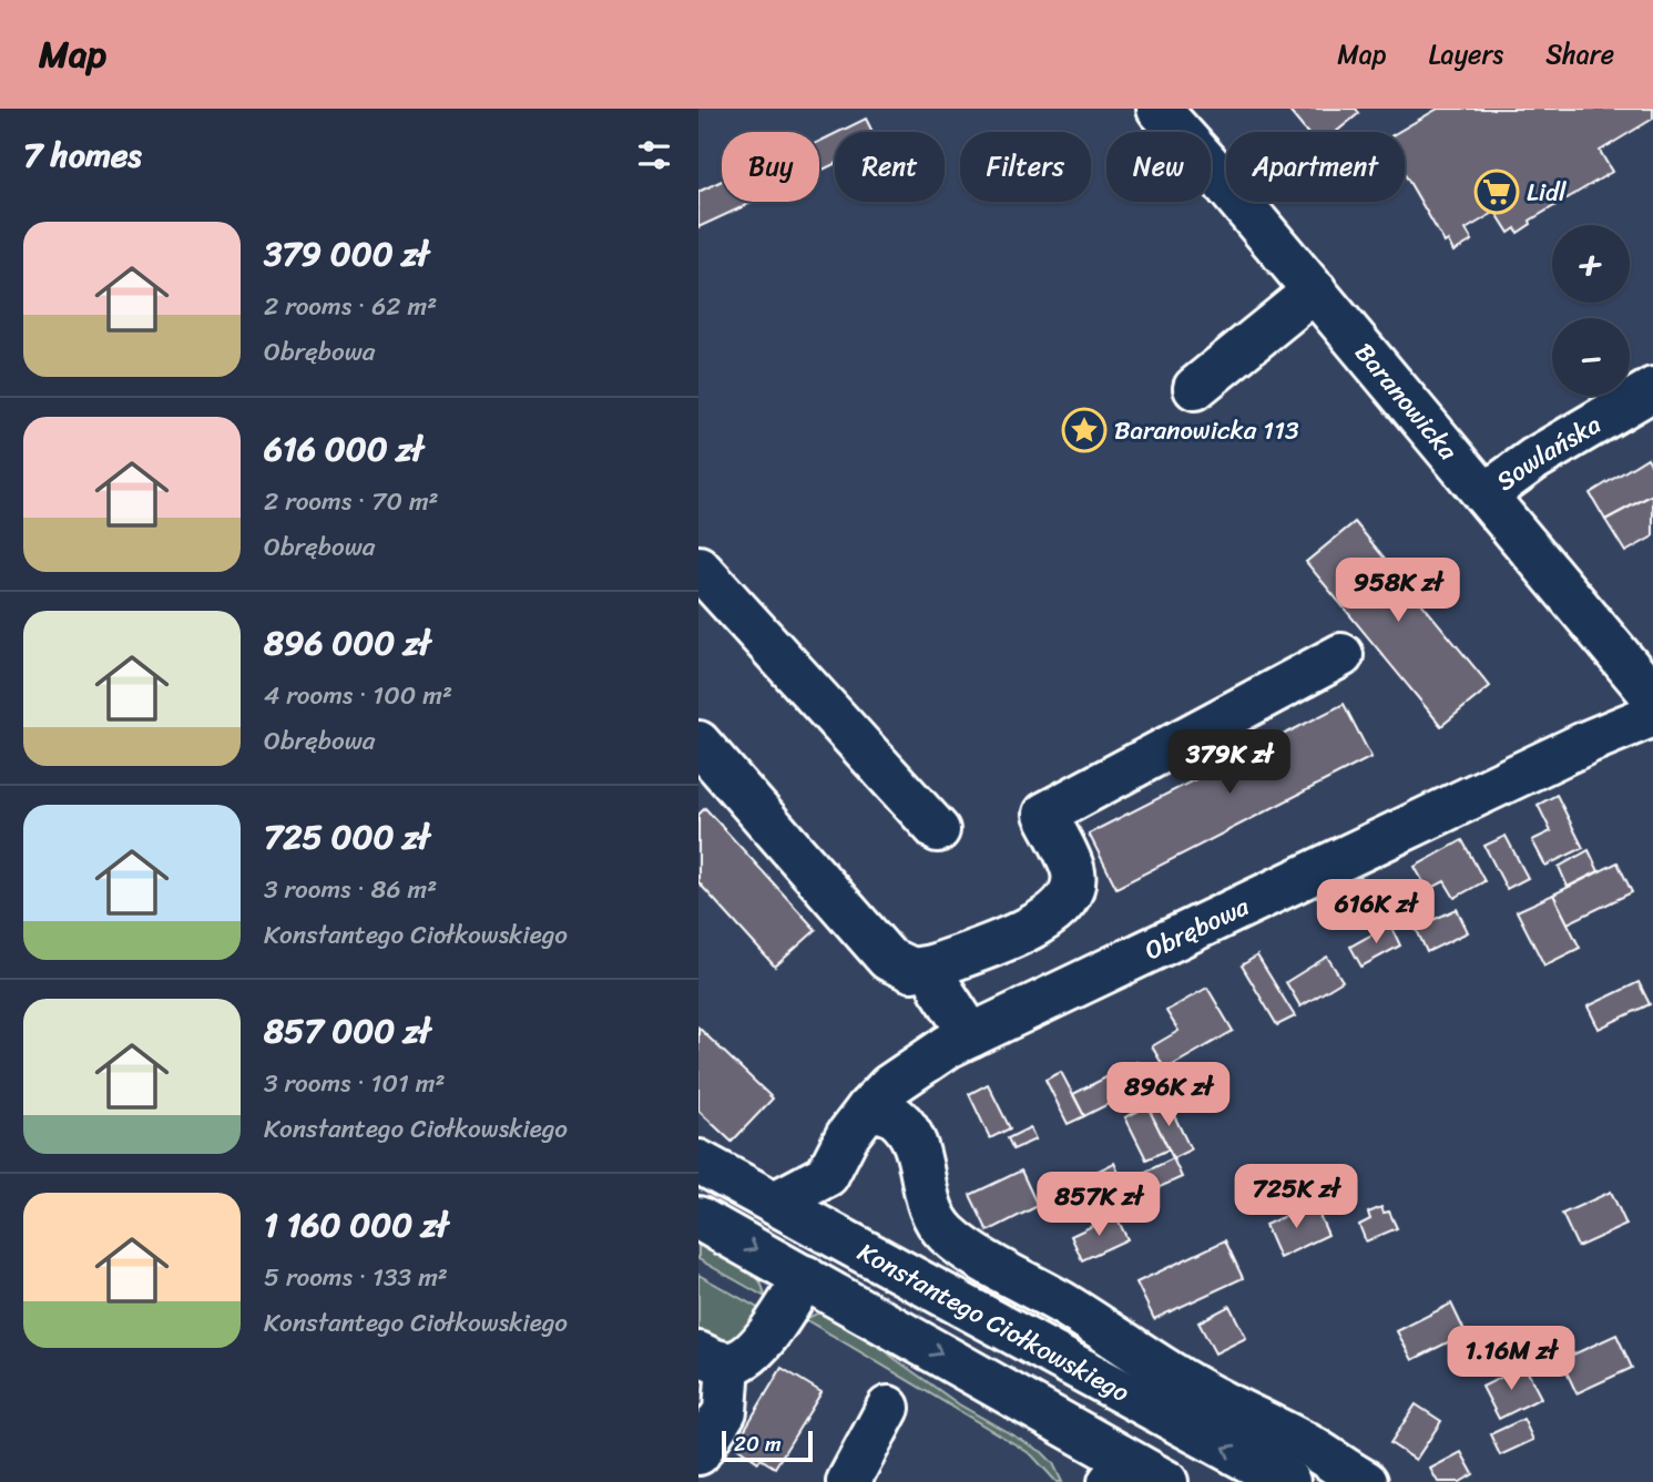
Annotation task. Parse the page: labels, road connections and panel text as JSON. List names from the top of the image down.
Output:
{
  "streets": {
    "main road": [
      "Baranowicka",
      "Sowlańska",
      "Obrębowa",
      "Konstantego Ciołkowskiego"
    ]
  },
  "crossings": [
    ["Baranowicka", "Sowlańska"]
  ],
  "places": {
    "supermarket": ["Lidl"],
    "place": ["Baranowicka 113"]
  },
  "scale_bar": "20 m",
  "page": {
    "header": "Map",
    "nav": ["Map", "Layers", "Share"],
    "heading": "7 homes",
    "chip": [
      "Buy",
      "Rent",
      "Filters",
      "New",
      "Apartment"
    ],
    "list": [
      {
        "name": "379 000 zł",
        "note": "2 rooms · 62 m² · Obrębowa"
      },
      {
        "name": "616 000 zł",
        "note": "2 rooms · 70 m² · Obrębowa"
      },
      {
        "name": "896 000 zł",
        "note": "4 rooms · 100 m² · Obrębowa"
      },
      {
        "name": "725 000 zł",
        "note": "3 rooms · 86 m² · Konstantego Ciołkowskiego"
      },
      {
        "name": "857 000 zł",
        "note": "3 rooms · 101 m² · Konstantego Ciołkowskiego"
      },
      {
        "name": "1 160 000 zł",
        "note": "5 rooms · 133 m² · Konstantego Ciołkowskiego"
      }
    ],
    "map_buttons": ["+", "−"],
    "price": [
      "958K zł",
      "379K zł",
      "616K zł",
      "896K zł",
      "725K zł",
      "857K zł",
      "1.16M zł"
    ],
    "scale": "20 m"
  }
}
